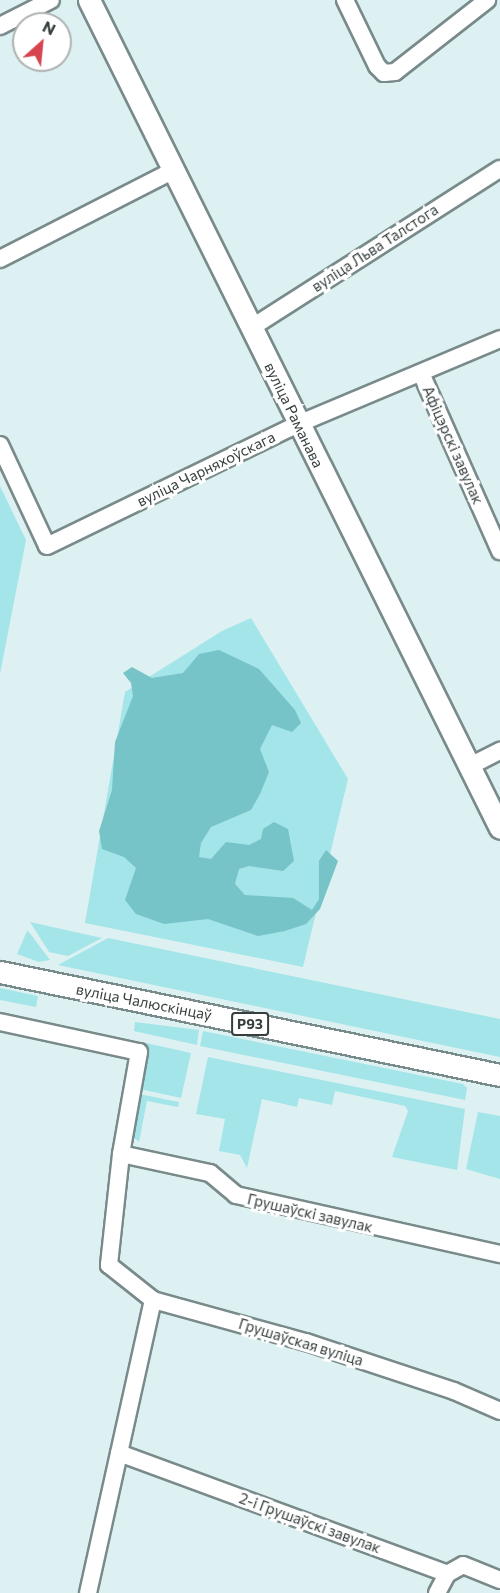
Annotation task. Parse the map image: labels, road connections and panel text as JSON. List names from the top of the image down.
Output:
{
  "streets": {
    "main road": ["вуліца Раманава", "вуліца Чалюскінцаў", "Р93"],
    "street": [
      "вуліца Льва Талстога",
      "Афіцэрскі завулак",
      "вуліца Чарняхоўскага",
      "Грушаўскі завулак",
      "Грушаўская вуліца",
      "2-і Грушаўскі завулак"
    ]
  },
  "crossings": [
    ["вуліца Льва Талстога", "вуліца Раманава"],
    ["вуліца Раманава", "вуліца Чарняхоўскага"],
    ["Афіцэрскі завулак", "вуліца Чарняхоўскага"],
    ["Грушаўскі завулак", "Грушаўская вуліца"]
  ],
  "north": "top right"
}
